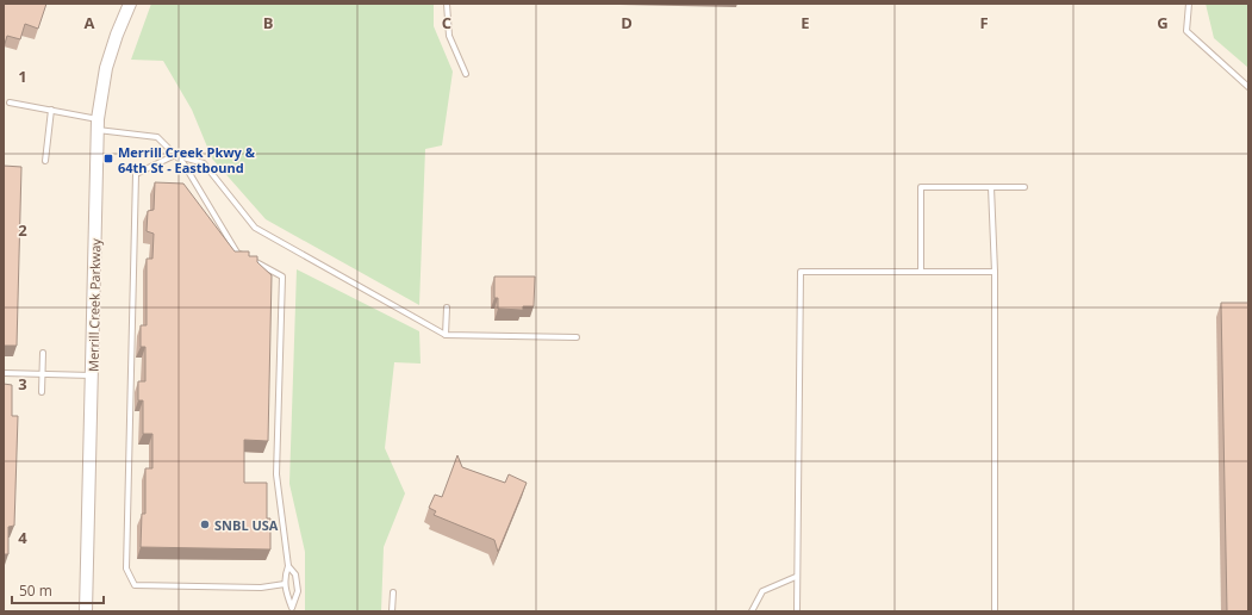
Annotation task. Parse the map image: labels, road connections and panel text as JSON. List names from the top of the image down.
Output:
{
  "streets": {
    "street": ["Merrill Creek Parkway"]
  },
  "places": {
    "transit": ["Merrill Creek Pkwy & 64th St - Eastbound"],
    "other": ["SNBL USA"]
  },
  "scale_bar": "50 m",
  "grid": {
    "columns": [
      "A",
      "B",
      "C",
      "D",
      "E",
      "F",
      "G"
    ],
    "rows": [
      "1",
      "2",
      "3",
      "4"
    ]
  }
}
